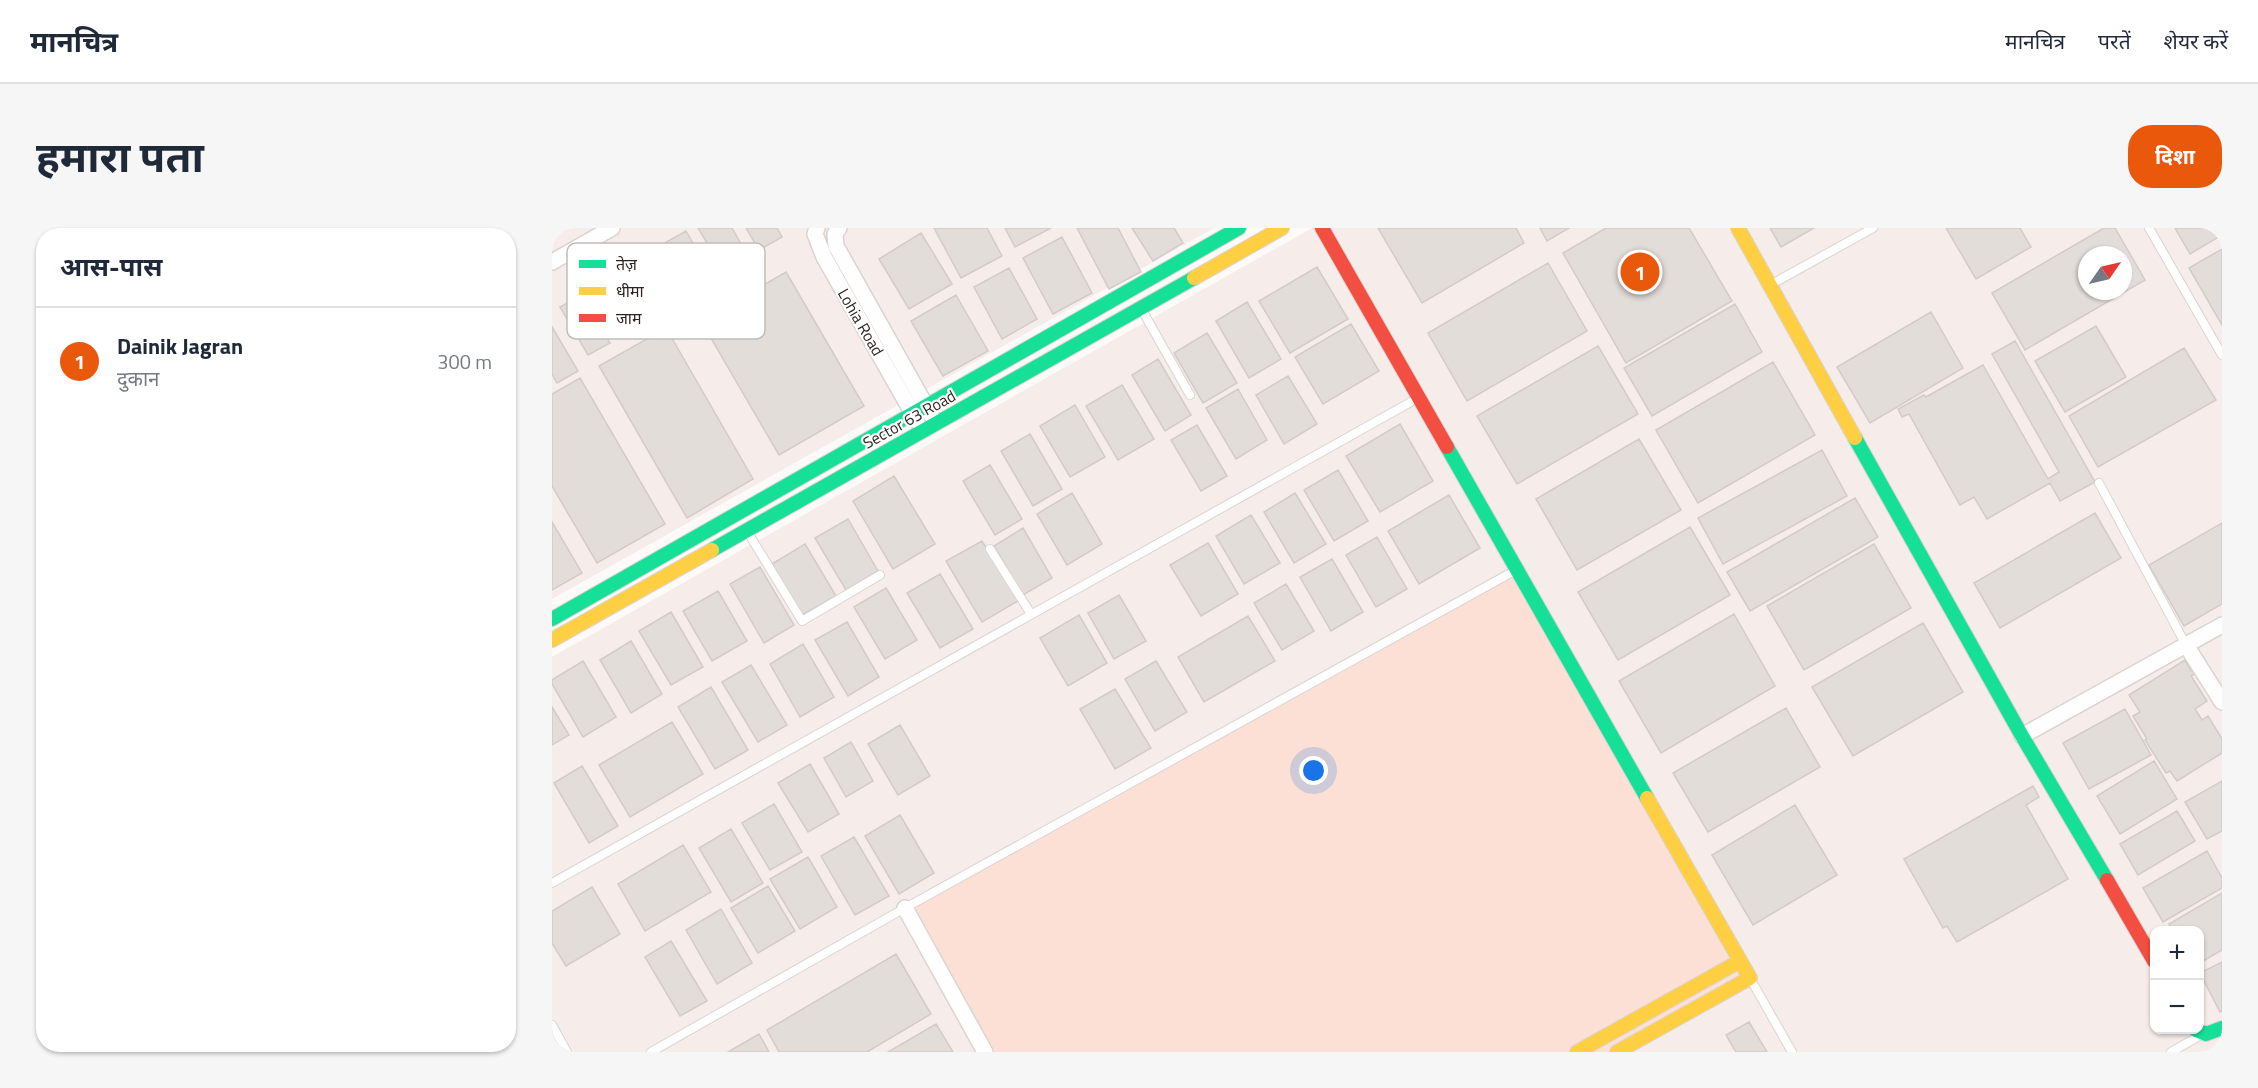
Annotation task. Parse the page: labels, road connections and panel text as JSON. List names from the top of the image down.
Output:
{
  "streets": {
    "street": ["Lohia Road", "Sector 63 Road"]
  },
  "crossings": [
    ["Lohia Road", "Sector 63 Road"]
  ],
  "legend": ["तेज़", "धीमा", "जाम"],
  "north": "top right",
  "page": {
    "header": "मानचित्र",
    "nav": ["मानचित्र", "परतें", "शेयर करें"],
    "title": "हमारा पता",
    "buttons": "दिशा",
    "heading": "आस-पास",
    "pins": "1",
    "list": [
      {
        "mark": "1",
        "name": "Dainik Jagran",
        "note": "दुकान",
        "value": "300 m"
      }
    ],
    "map_buttons": ["+", "−"]
  }
}
